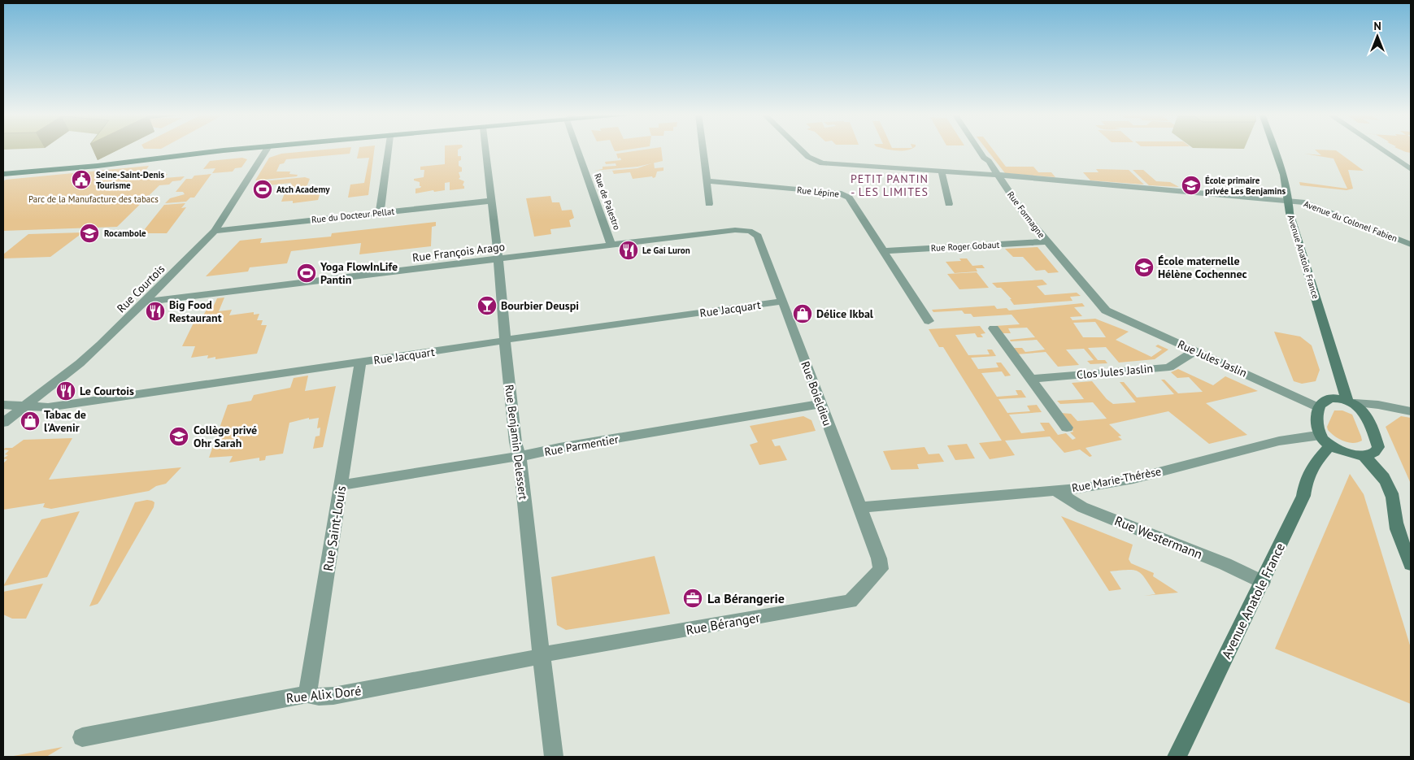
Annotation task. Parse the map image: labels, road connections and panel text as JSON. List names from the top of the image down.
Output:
{
  "streets": {
    "street": [
      "Rue Lépine",
      "Rue de Palestro",
      "Rue Formagne",
      "Rue du Docteur Pellat",
      "Avenue du Colonel Fabien",
      "Rue Roger Gobaut",
      "Rue François Arago",
      "Avenue Anatole France",
      "Rue Courtois",
      "Rue Jacquart",
      "Rue Jules Jaslin",
      "Clos Jules Jaslin",
      "Rue Boieldieu",
      "Rue Benjamin Delessert",
      "Rue Parmentier",
      "Rue Marie-Thérèse",
      "Rue Saint-Louis",
      "Rue Westermann",
      "Rue Béranger",
      "Rue Alix Doré"
    ]
  },
  "crossings": [
    ["Rue Lépine", "Rue Roger Gobaut"],
    ["Rue de Palestro", "Rue François Arago"],
    ["Rue Formagne", "Avenue du Colonel Fabien"],
    ["Rue Formagne", "Rue Roger Gobaut"],
    ["Rue Formagne", "Rue Jules Jaslin"],
    ["Rue du Docteur Pellat", "Rue Courtois"],
    ["Rue du Docteur Pellat", "Rue Benjamin Delessert"],
    ["Avenue du Colonel Fabien", "Avenue Anatole France"],
    ["Rue François Arago", "Rue Courtois"],
    ["Rue François Arago", "Rue Boieldieu"],
    ["Rue François Arago", "Rue Benjamin Delessert"],
    ["Avenue Anatole France", "Rue Jules Jaslin"],
    ["Avenue Anatole France", "Rue Marie-Thérèse"],
    ["Avenue Anatole France", "Rue Westermann"],
    ["Rue Courtois", "Rue Jacquart"],
    ["Rue Jacquart", "Rue Boieldieu"],
    ["Rue Jacquart", "Rue Benjamin Delessert"],
    ["Rue Jacquart", "Rue Saint-Louis"],
    ["Rue Jules Jaslin", "Clos Jules Jaslin"],
    ["Rue Jules Jaslin", "Rue Marie-Thérèse"],
    ["Rue Boieldieu", "Rue Parmentier"],
    ["Rue Boieldieu", "Rue Marie-Thérèse"],
    ["Rue Boieldieu", "Rue Béranger"],
    ["Rue Benjamin Delessert", "Rue Parmentier"],
    ["Rue Benjamin Delessert", "Rue Béranger"],
    ["Rue Benjamin Delessert", "Rue Alix Doré"],
    ["Rue Parmentier", "Rue Saint-Louis"],
    ["Rue Marie-Thérèse", "Rue Westermann"],
    ["Rue Saint-Louis", "Rue Alix Doré"],
    ["Rue Béranger", "Rue Alix Doré"]
  ],
  "districts": ["PETIT PANTIN - LES LIMITES"],
  "parks": ["Parc de la Manufacture des tabacs"],
  "places": {
    "public building": ["Seine-Saint-Denis Tourisme"],
    "school or university": [
      "École primaire privée Les Benjamins",
      "Rocambole",
      "École maternelle Hélène Cochennec",
      "Collège privé Ohr Sarah"
    ],
    "sports": ["Atch Academy", "Yoga FlowInLife Pantin"],
    "restaurant": ["Le Gai Luron", "Big Food Restaurant", "Le Courtois"],
    "bar": ["Bourbier Deuspi"],
    "shop": ["Délice Ikbal", "Tabac de l'Avenir"],
    "office": ["La Bérangerie"]
  },
  "north": "top"
}
